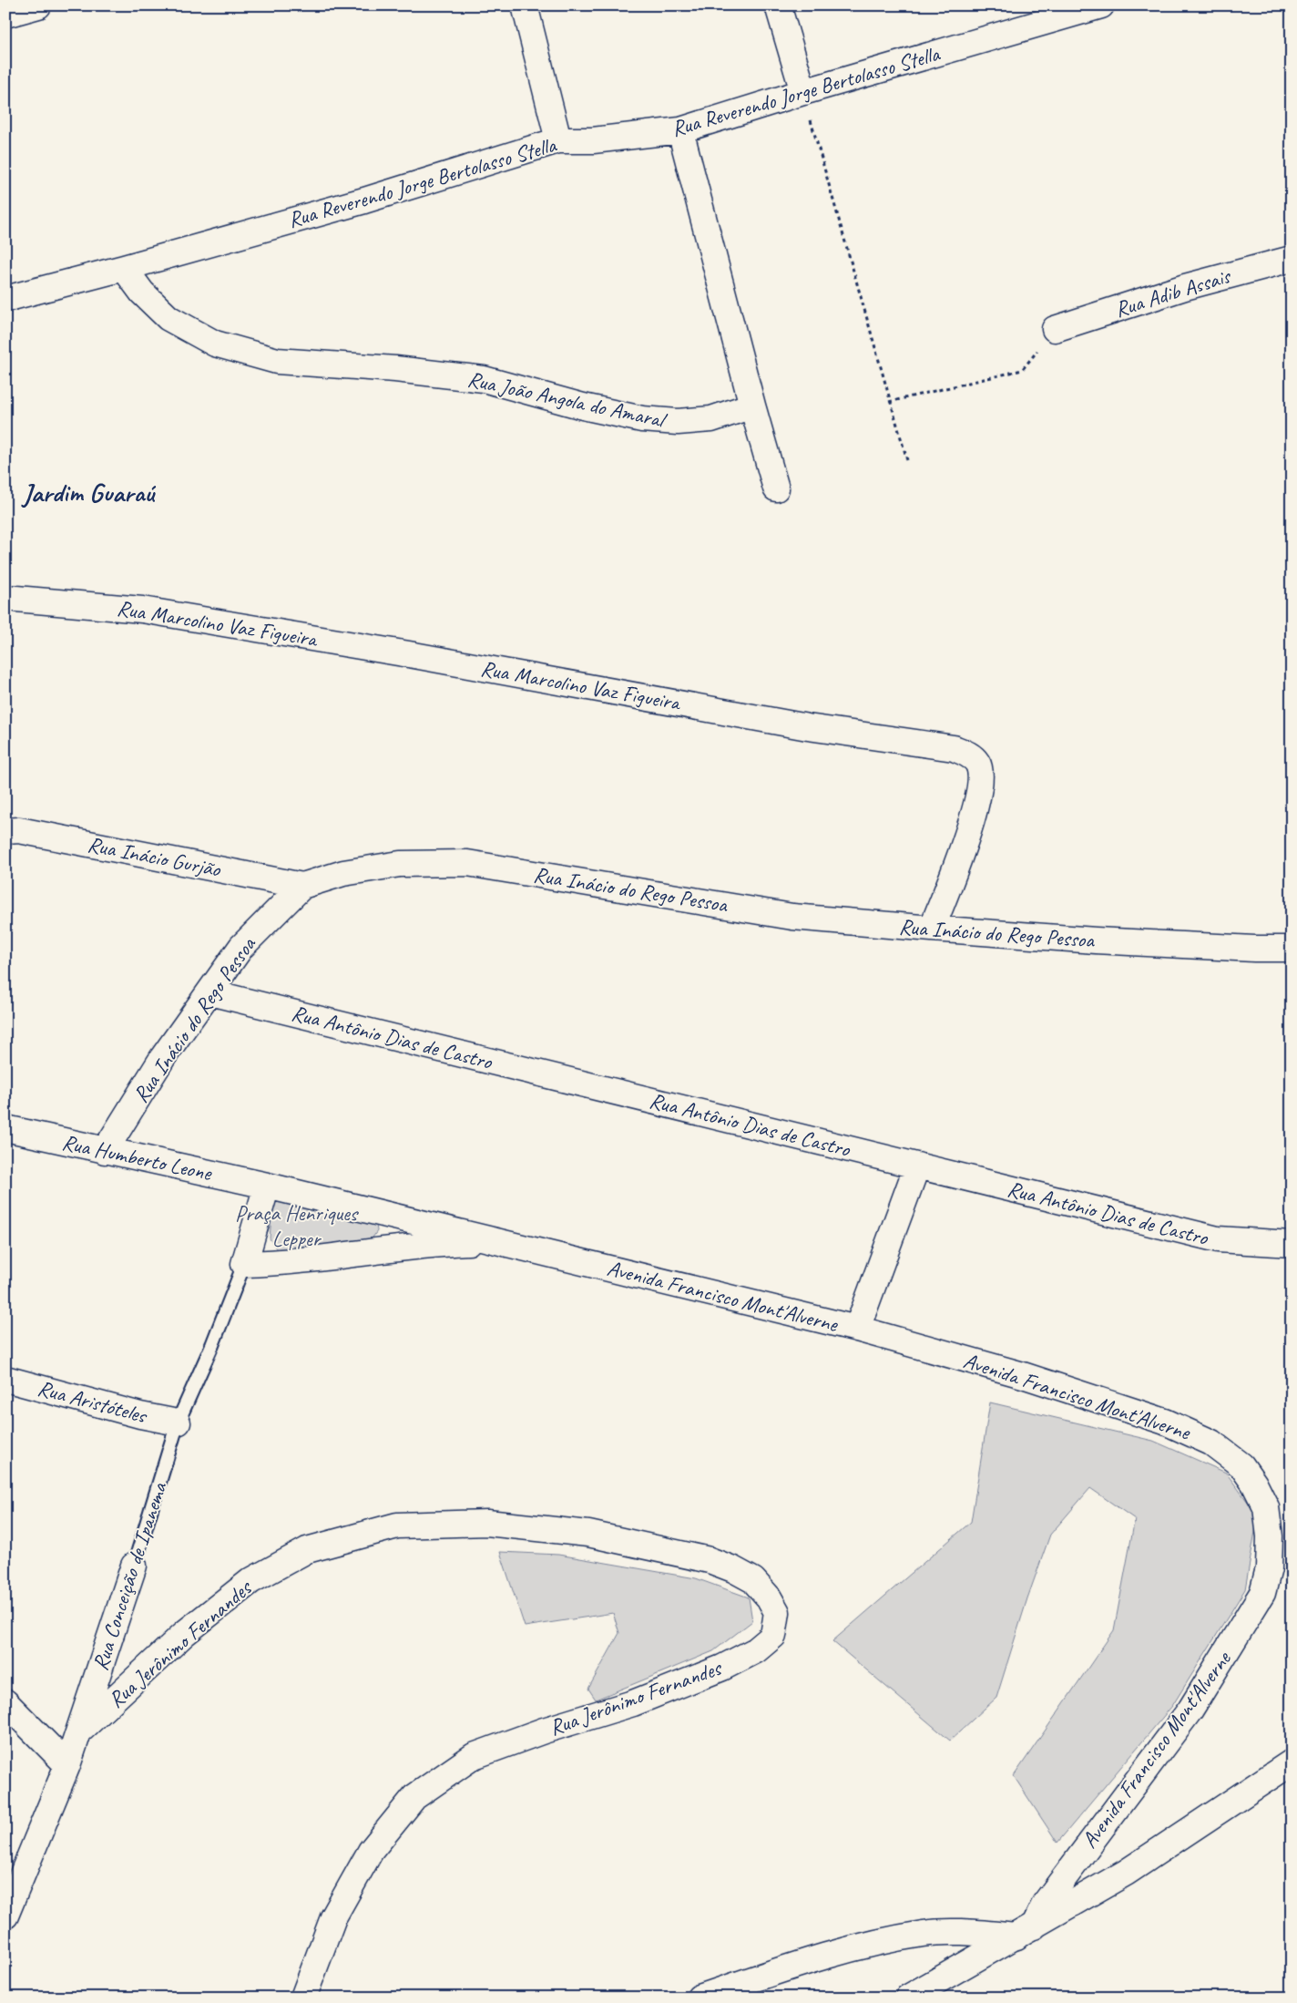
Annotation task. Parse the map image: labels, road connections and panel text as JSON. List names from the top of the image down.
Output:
{
  "streets": {
    "street": [
      "Rua Reverendo Jorge Bertolasso Stella",
      "Rua Adib Assais",
      "Rua João Angola do Amaral",
      "Rua Marcolino Vaz Figueira",
      "Rua Inácio Gurjão",
      "Rua Inácio do Rego Pessoa",
      "Rua Antônio Dias de Castro",
      "Rua Humberto Leone",
      "Avenida Francisco Mont'Alverne",
      "Rua Aristóteles",
      "Rua Conceição de Ipanema",
      "Rua Jerônimo Fernandes"
    ]
  },
  "crossings": [
    ["Rua Reverendo Jorge Bertolasso Stella", "Rua João Angola do Amaral"],
    ["Rua Marcolino Vaz Figueira", "Rua Inácio do Rego Pessoa"],
    ["Rua Inácio Gurjão", "Rua Inácio do Rego Pessoa"],
    ["Rua Inácio do Rego Pessoa", "Rua Antônio Dias de Castro"],
    ["Rua Inácio do Rego Pessoa", "Rua Humberto Leone"],
    ["Rua Humberto Leone", "Avenida Francisco Mont'Alverne"],
    ["Rua Aristóteles", "Rua Conceição de Ipanema"],
    ["Rua Conceição de Ipanema", "Rua Jerônimo Fernandes"]
  ],
  "districts": ["Jardim Guaraú"],
  "parks": ["Praça Henriques Lepper"]
}
